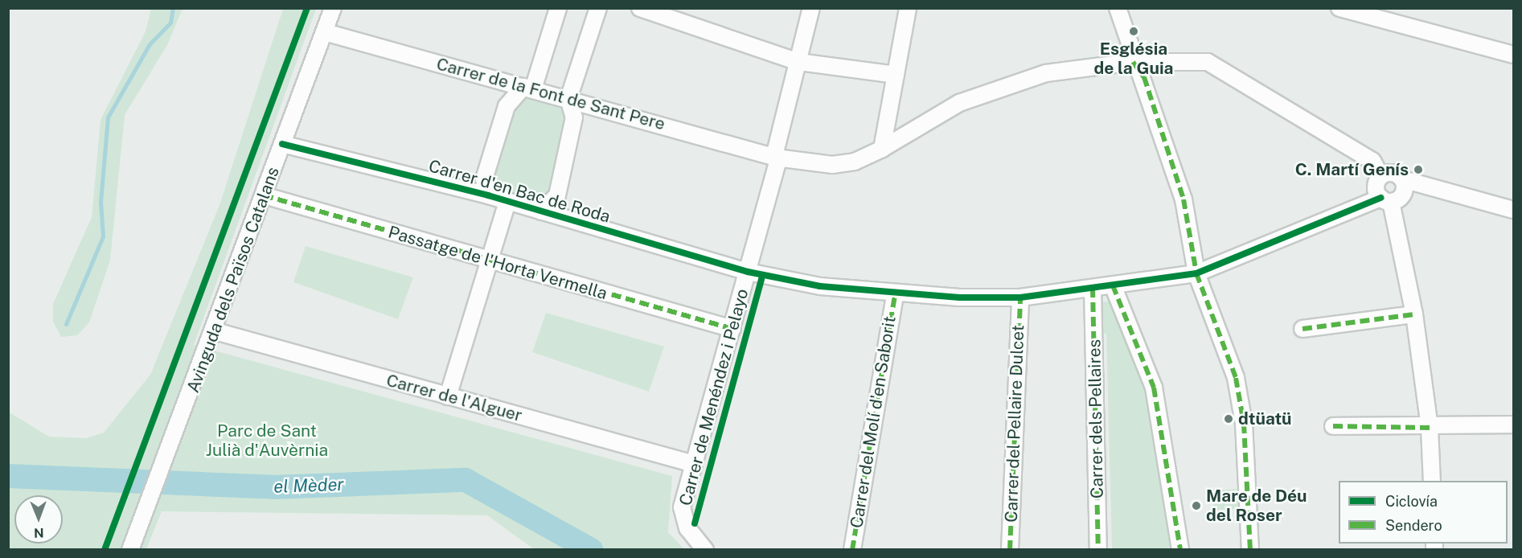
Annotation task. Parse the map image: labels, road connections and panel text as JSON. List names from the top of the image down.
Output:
{
  "streets": {
    "street": [
      "Carrer de la Font de Sant Pere",
      "Carrer d'en Bac de Roda",
      "Passatge de l'Horta Vermella",
      "Avinguda dels Països Catalans",
      "Carrer de Menéndez i Pelayo",
      "Carrer de l'Alguer",
      "Carrer dels Pellaires",
      "Carrer del Molí d'en Saborit",
      "Carrer del Pellaire Dulcet"
    ]
  },
  "crossings": [
    ["Carrer de la Font de Sant Pere", "Carrer d'en Bac de Roda"],
    ["Carrer de la Font de Sant Pere", "Avinguda dels Països Catalans"],
    ["Carrer de la Font de Sant Pere", "Carrer de Menéndez i Pelayo"],
    ["Carrer d'en Bac de Roda", "Avinguda dels Països Catalans"],
    ["Carrer d'en Bac de Roda", "Carrer de Menéndez i Pelayo"],
    ["Carrer d'en Bac de Roda", "Carrer dels Pellaires"],
    ["Carrer d'en Bac de Roda", "Carrer del Molí d'en Saborit"],
    ["Carrer d'en Bac de Roda", "Carrer del Pellaire Dulcet"],
    ["Passatge de l'Horta Vermella", "Avinguda dels Països Catalans"],
    ["Passatge de l'Horta Vermella", "Carrer de Menéndez i Pelayo"],
    ["Avinguda dels Països Catalans", "Carrer de l'Alguer"],
    ["Carrer de Menéndez i Pelayo", "Carrer de l'Alguer"]
  ],
  "water": ["el Mèder"],
  "parks": ["Parc de Sant Julià d'Auvèrnia"],
  "places": [
    "Església de la Guia",
    "C. Martí Genís",
    "dtüatü",
    "Mare de Déu del Roser"
  ],
  "legend": ["Ciclovía", "Sendero"],
  "north": "bottom"
}
